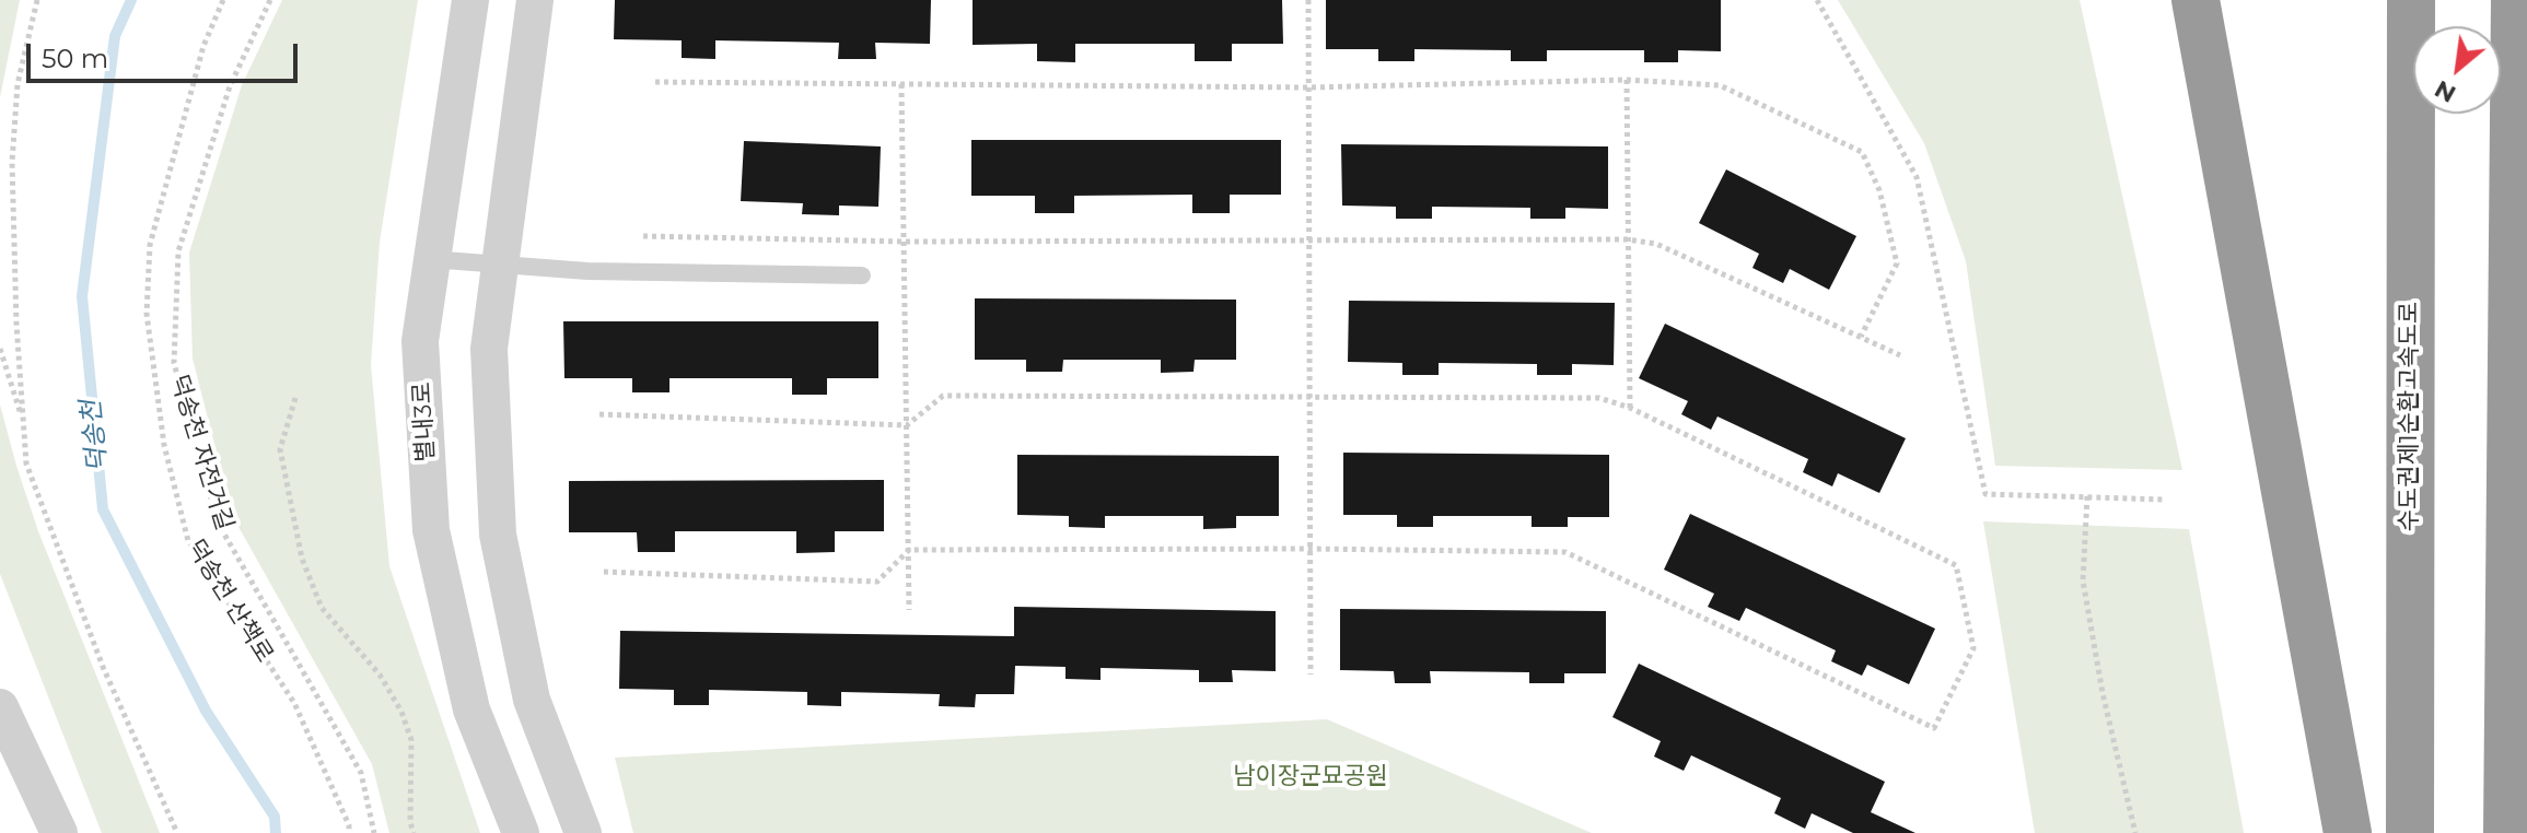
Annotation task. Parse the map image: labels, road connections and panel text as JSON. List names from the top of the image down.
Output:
{
  "streets": {
    "highway": ["수도권제1순환고속도로"],
    "street": ["별내3로"],
    "path": ["덕송천 자전거길", "덕송천 산책로"]
  },
  "water": ["덕송천"],
  "parks": ["남이장군묘공원"],
  "scale_bar": "50 m",
  "north": "bottom left"
}
